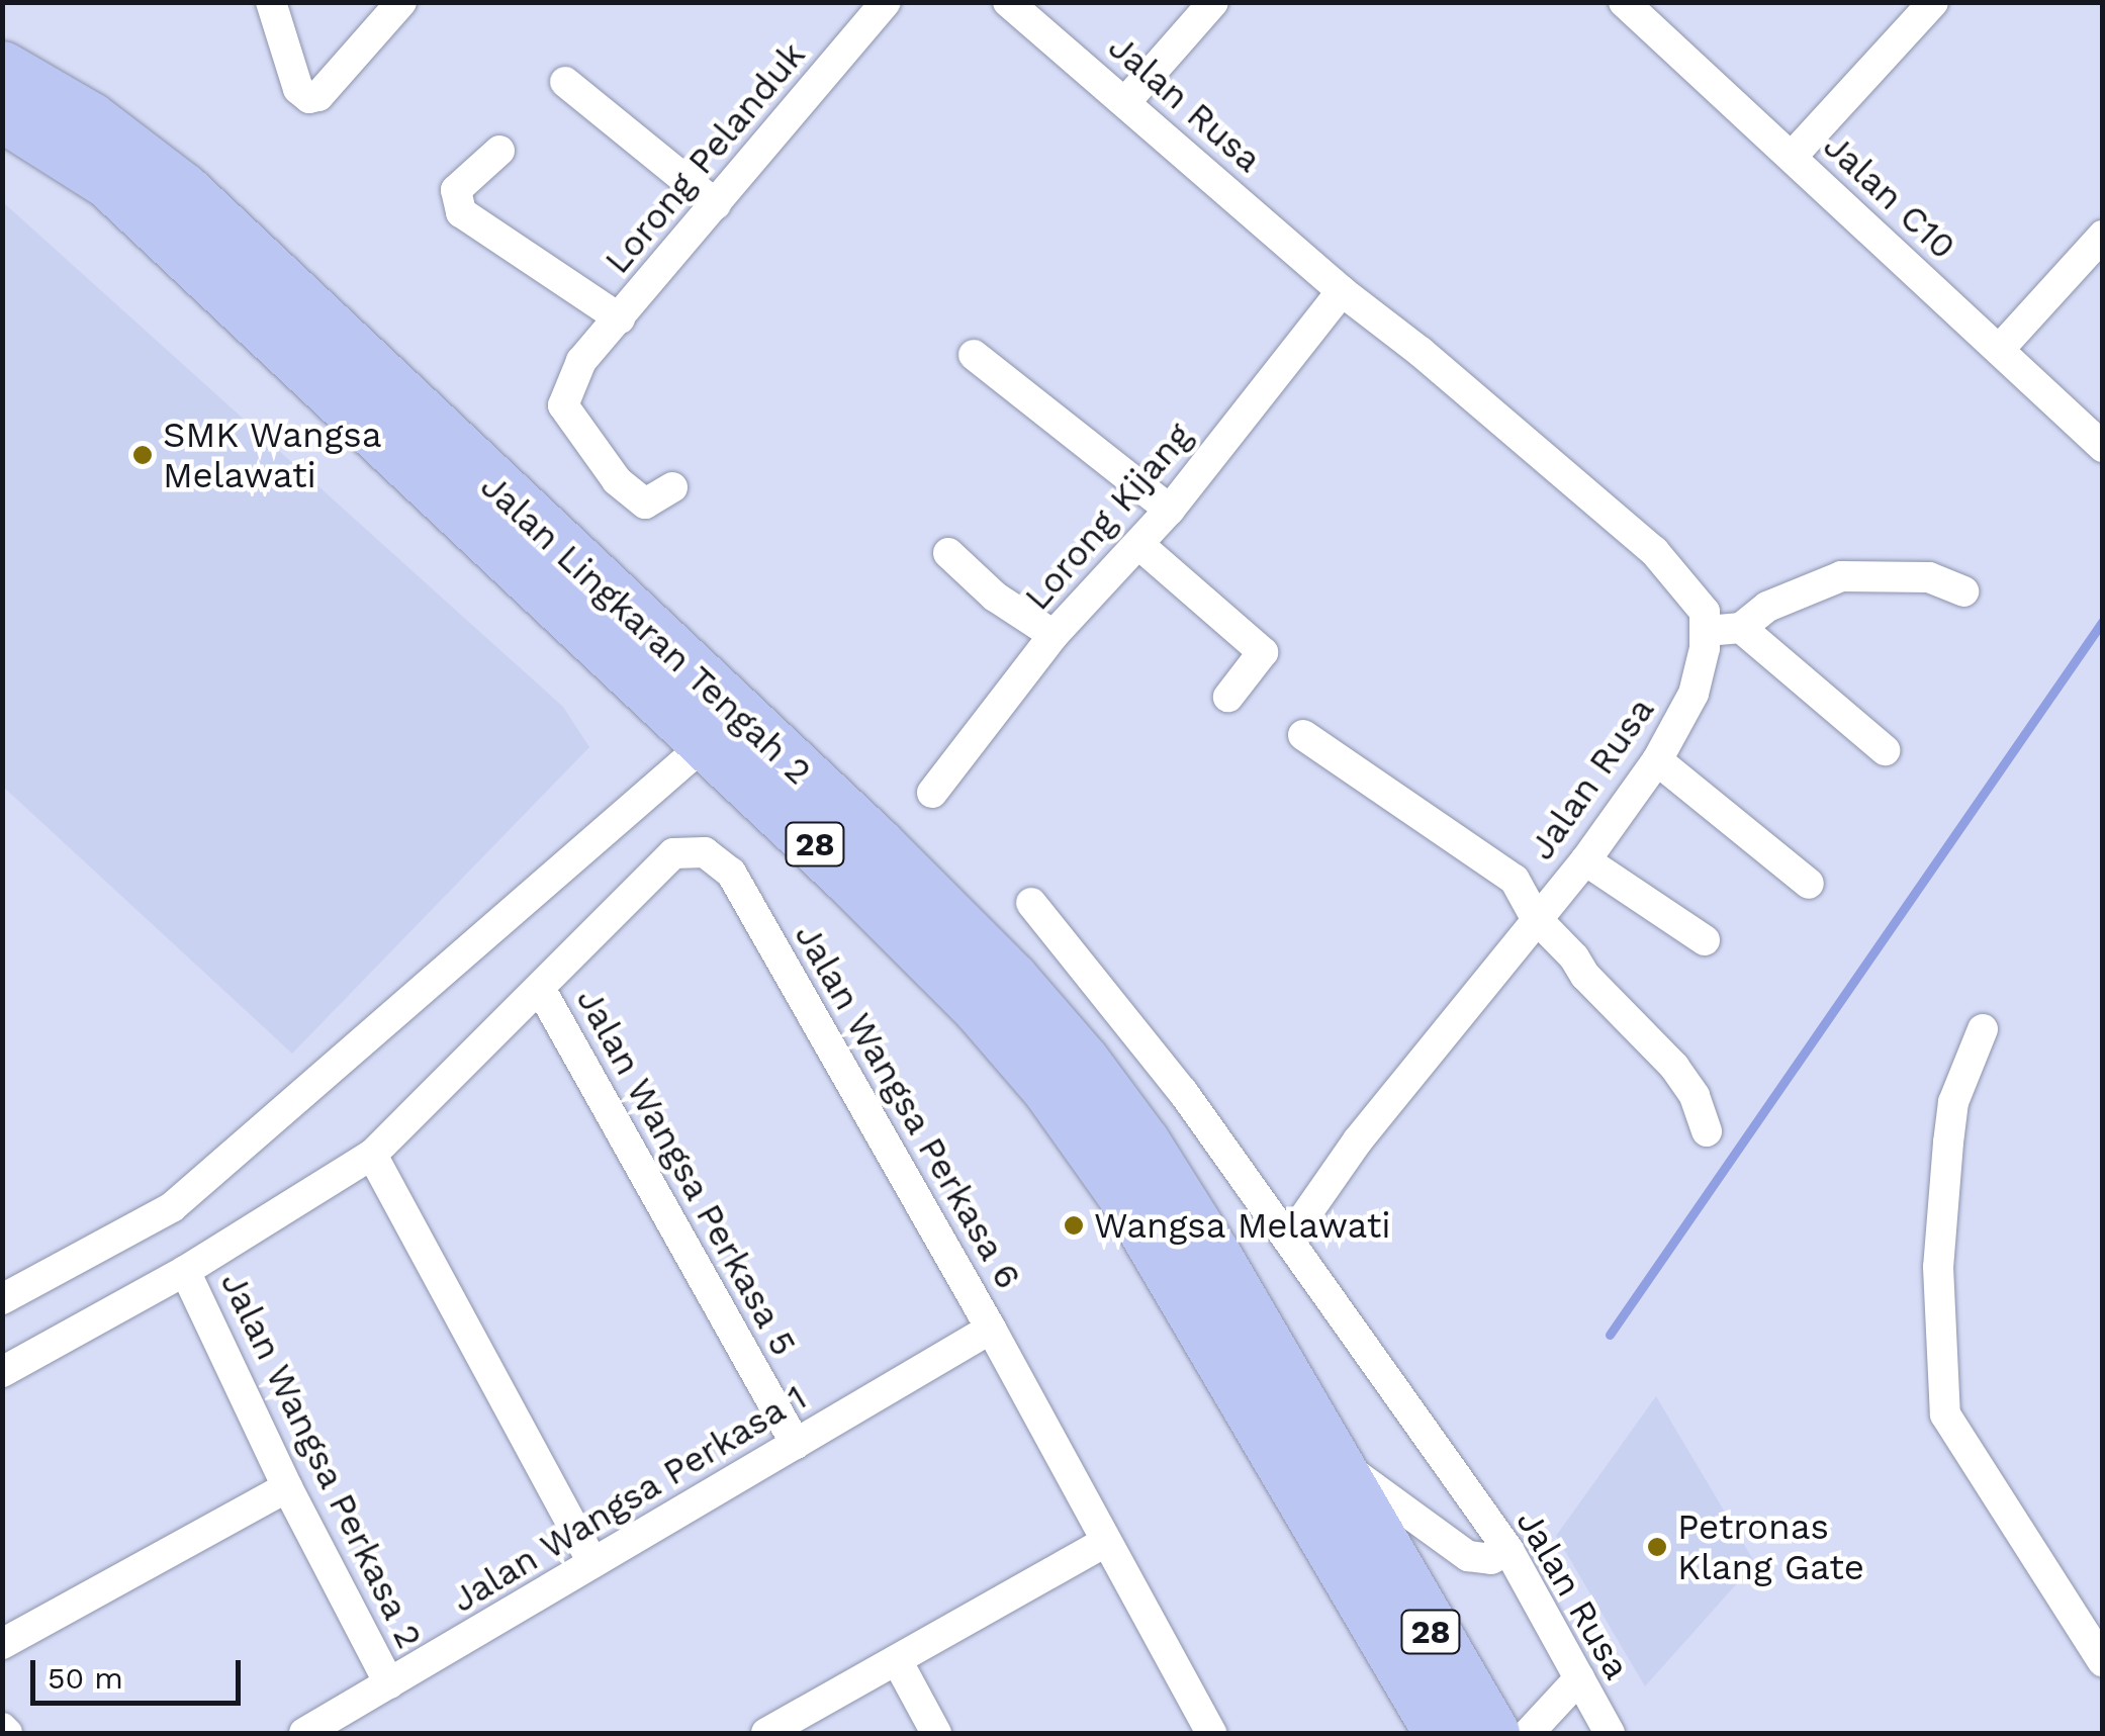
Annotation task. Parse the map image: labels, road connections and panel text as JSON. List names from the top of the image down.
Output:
{
  "streets": {
    "highway": ["Jalan Lingkaran Tengah 2", "28"],
    "street": [
      "Jalan Rusa",
      "Lorong Pelanduk",
      "Jalan C10",
      "Lorong Kijang",
      "Jalan Wangsa Perkasa 6",
      "Jalan Wangsa Perkasa 5",
      "Jalan Wangsa Perkasa 2",
      "Jalan Wangsa Perkasa 1"
    ]
  },
  "crossings": [
    ["Jalan Rusa", "Lorong Kijang"],
    ["Jalan Wangsa Perkasa 6", "Jalan Wangsa Perkasa 5"],
    ["Jalan Wangsa Perkasa 6", "Jalan Wangsa Perkasa 2"],
    ["Jalan Wangsa Perkasa 6", "Jalan Wangsa Perkasa 1"],
    ["Jalan Wangsa Perkasa 5", "Jalan Wangsa Perkasa 1"],
    ["Jalan Wangsa Perkasa 2", "Jalan Wangsa Perkasa 1"]
  ],
  "places": ["SMK Wangsa Melawati", "Wangsa Melawati", "Petronas Klang Gate"],
  "scale_bar": "50 m"
}
